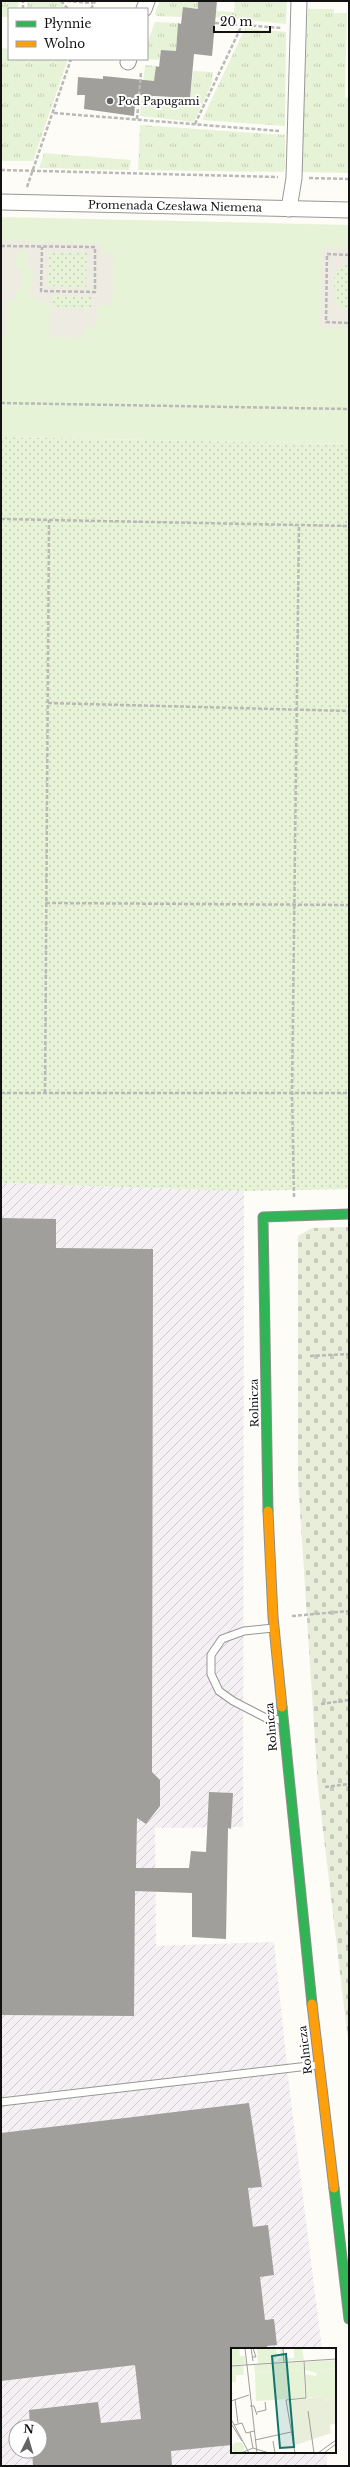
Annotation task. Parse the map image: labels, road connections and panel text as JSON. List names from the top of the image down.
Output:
{
  "streets": {
    "street": ["Promenada Czesława Niemena", "Rolnicza"]
  },
  "places": ["Pod Papugami"],
  "legend": ["Płynnie", "Wolno"],
  "scale_bar": "20 m",
  "north": "top"
}
